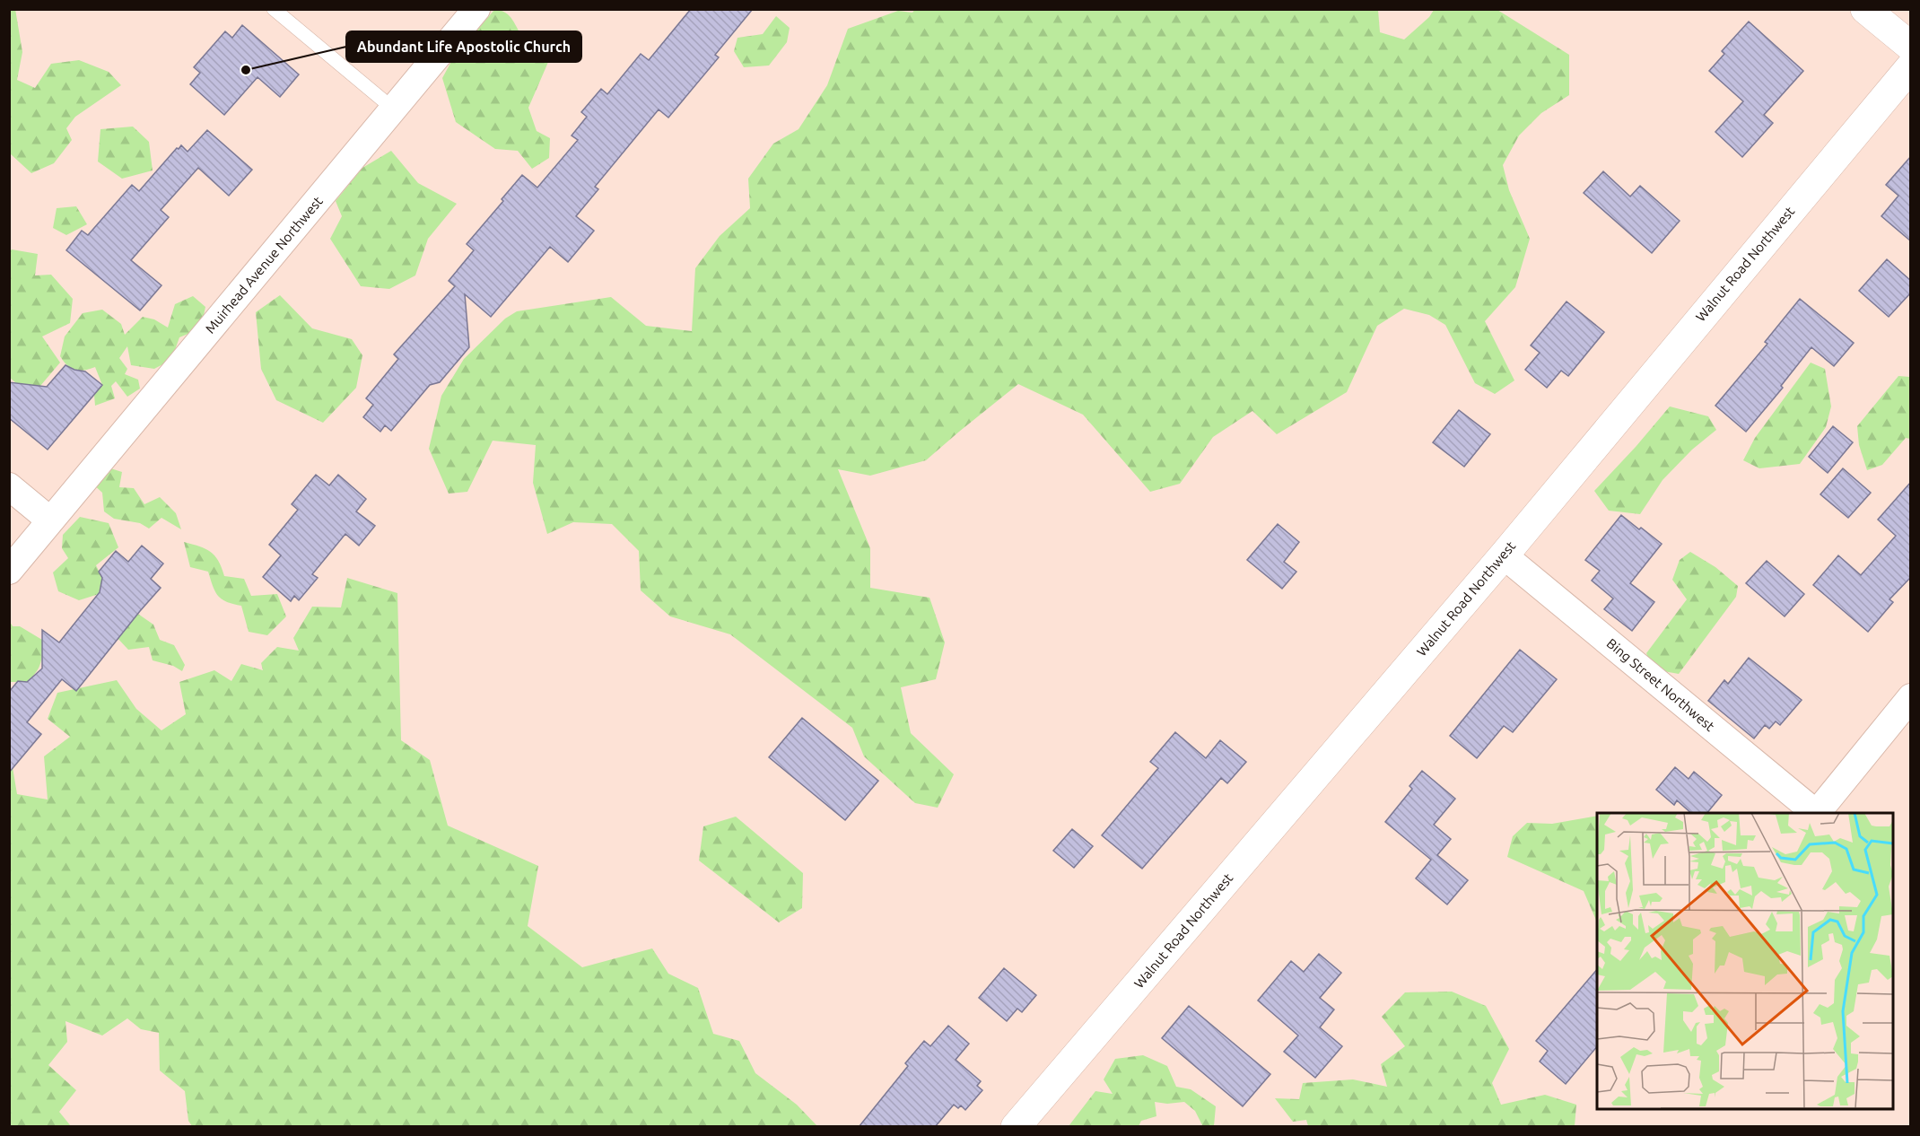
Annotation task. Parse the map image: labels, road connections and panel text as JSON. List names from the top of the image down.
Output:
{
  "streets": {
    "street": ["Walnut Road Northwest", "Muirhead Avenue Northwest", "Bing Street Northwest"]
  },
  "crossings": [
    ["Walnut Road Northwest", "Bing Street Northwest"]
  ],
  "places": ["Abundant Life Apostolic Church"]
}
